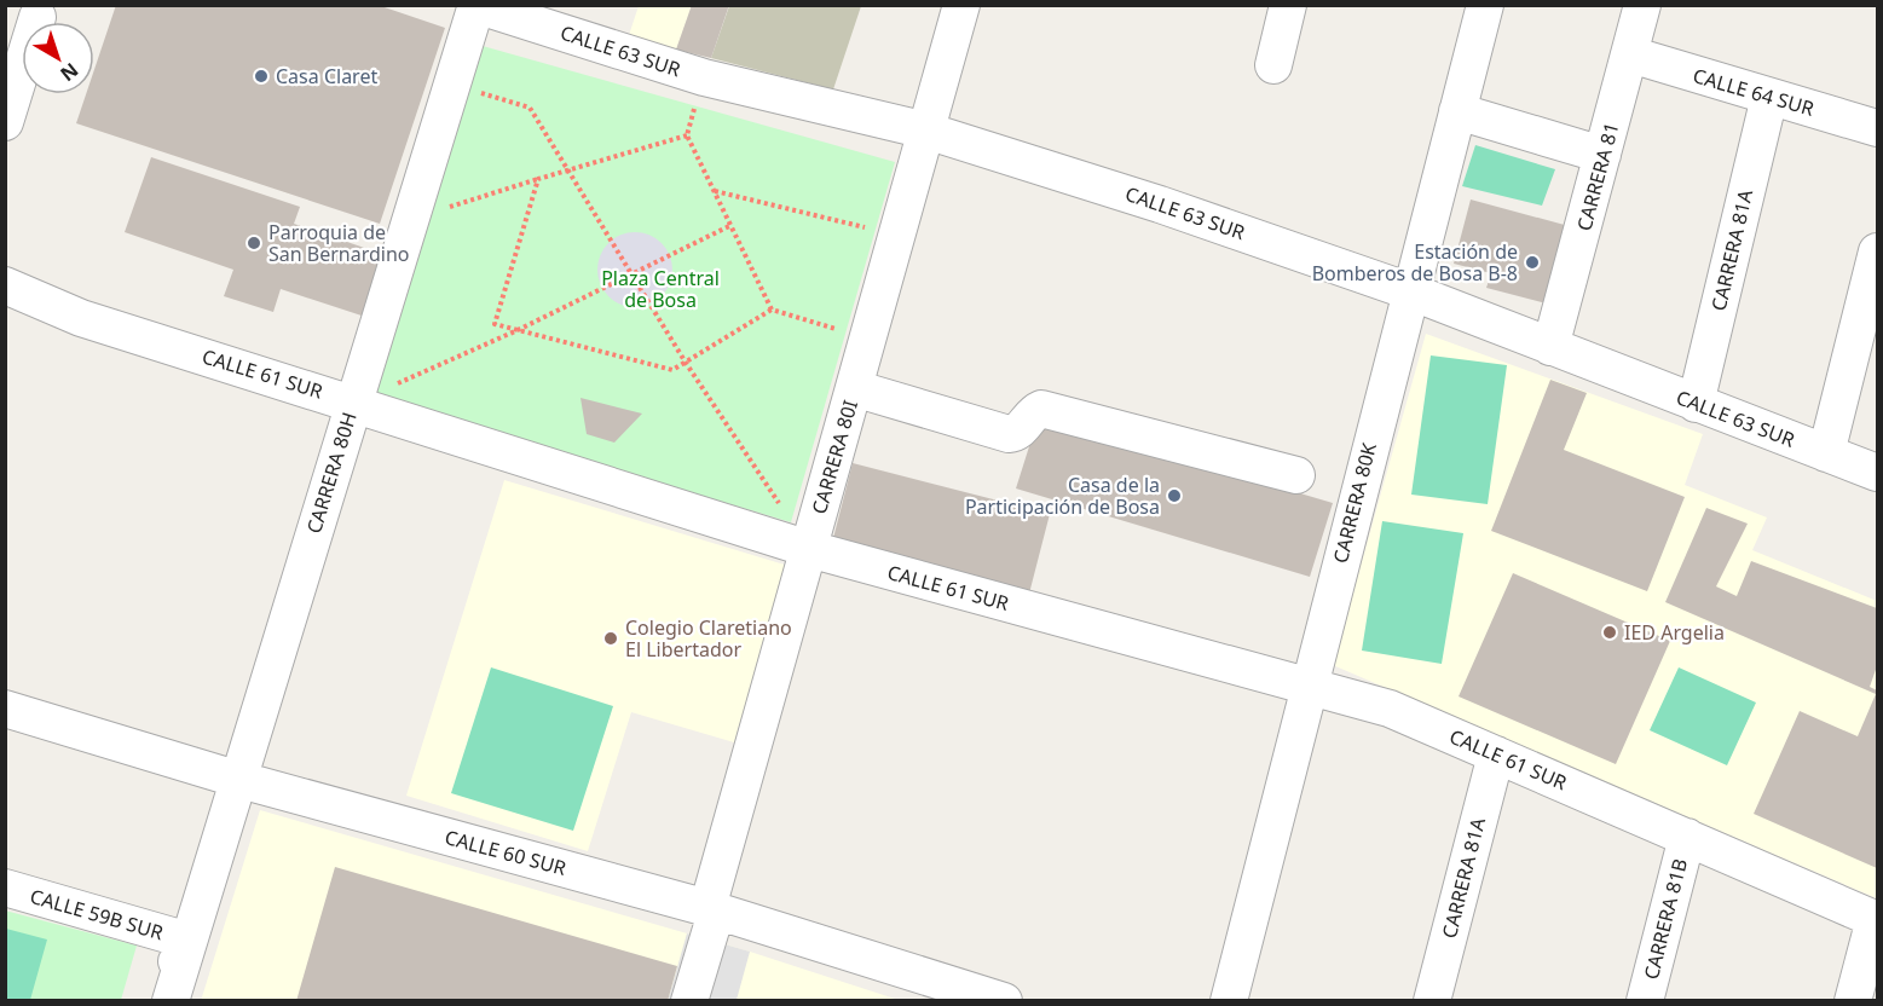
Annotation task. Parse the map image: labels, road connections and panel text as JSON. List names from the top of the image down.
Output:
{
  "streets": {
    "street": [
      "CALLE 63 SUR",
      "CALLE 64 SUR",
      "CARRERA 81",
      "CARRERA 81A",
      "CALLE 61 SUR",
      "CARRERA 80I",
      "CARRERA 80H",
      "CARRERA 80K",
      "CALLE 60 SUR",
      "CALLE 59B SUR",
      "CARRERA 81B"
    ]
  },
  "crossings": [
    ["CALLE 63 SUR", "CARRERA 81"],
    ["CALLE 63 SUR", "CARRERA 81A"],
    ["CALLE 63 SUR", "CARRERA 80I"],
    ["CALLE 63 SUR", "CARRERA 80H"],
    ["CALLE 63 SUR", "CARRERA 80K"],
    ["CALLE 64 SUR", "CARRERA 81"],
    ["CALLE 64 SUR", "CARRERA 81A"],
    ["CARRERA 81A", "CALLE 61 SUR"],
    ["CALLE 61 SUR", "CARRERA 80I"],
    ["CALLE 61 SUR", "CARRERA 80H"],
    ["CALLE 61 SUR", "CARRERA 80K"],
    ["CALLE 61 SUR", "CARRERA 81B"],
    ["CARRERA 80I", "CALLE 60 SUR"],
    ["CARRERA 80H", "CALLE 60 SUR"],
    ["CARRERA 80H", "CALLE 59B SUR"]
  ],
  "parks": ["Plaza Central de Bosa"],
  "places": [
    "Casa Claret",
    "Parroquia de San Bernardino",
    "Estación de Bomberos de Bosa B-8",
    "Casa de la Participación de Bosa",
    "IED Argelia",
    "Colegio Claretiano El Libertador"
  ],
  "north": "bottom right"
}
